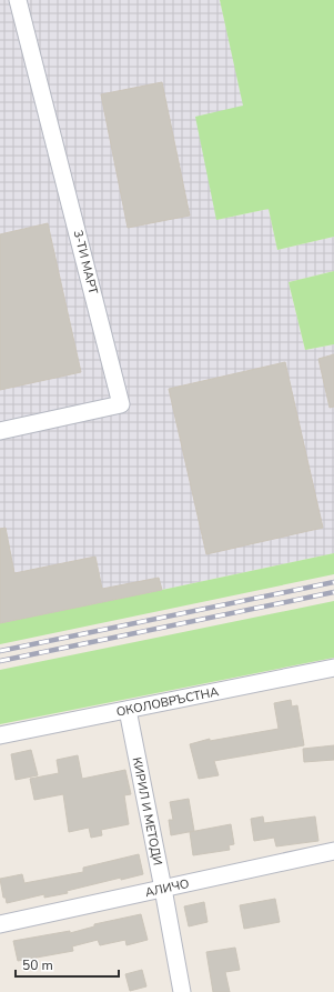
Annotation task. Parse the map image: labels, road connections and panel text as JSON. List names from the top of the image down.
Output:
{
  "streets": {
    "street": [
      "3-ТИ МАРТ",
      "ОКОЛОВРЪСТНА",
      "КИРИЛ И МЕТОДИ",
      "АЛИЧО"
    ]
  },
  "crossings": [
    ["ОКОЛОВРЪСТНА", "КИРИЛ И МЕТОДИ"],
    ["КИРИЛ И МЕТОДИ", "АЛИЧО"]
  ],
  "scale_bar": "50 m"
}
